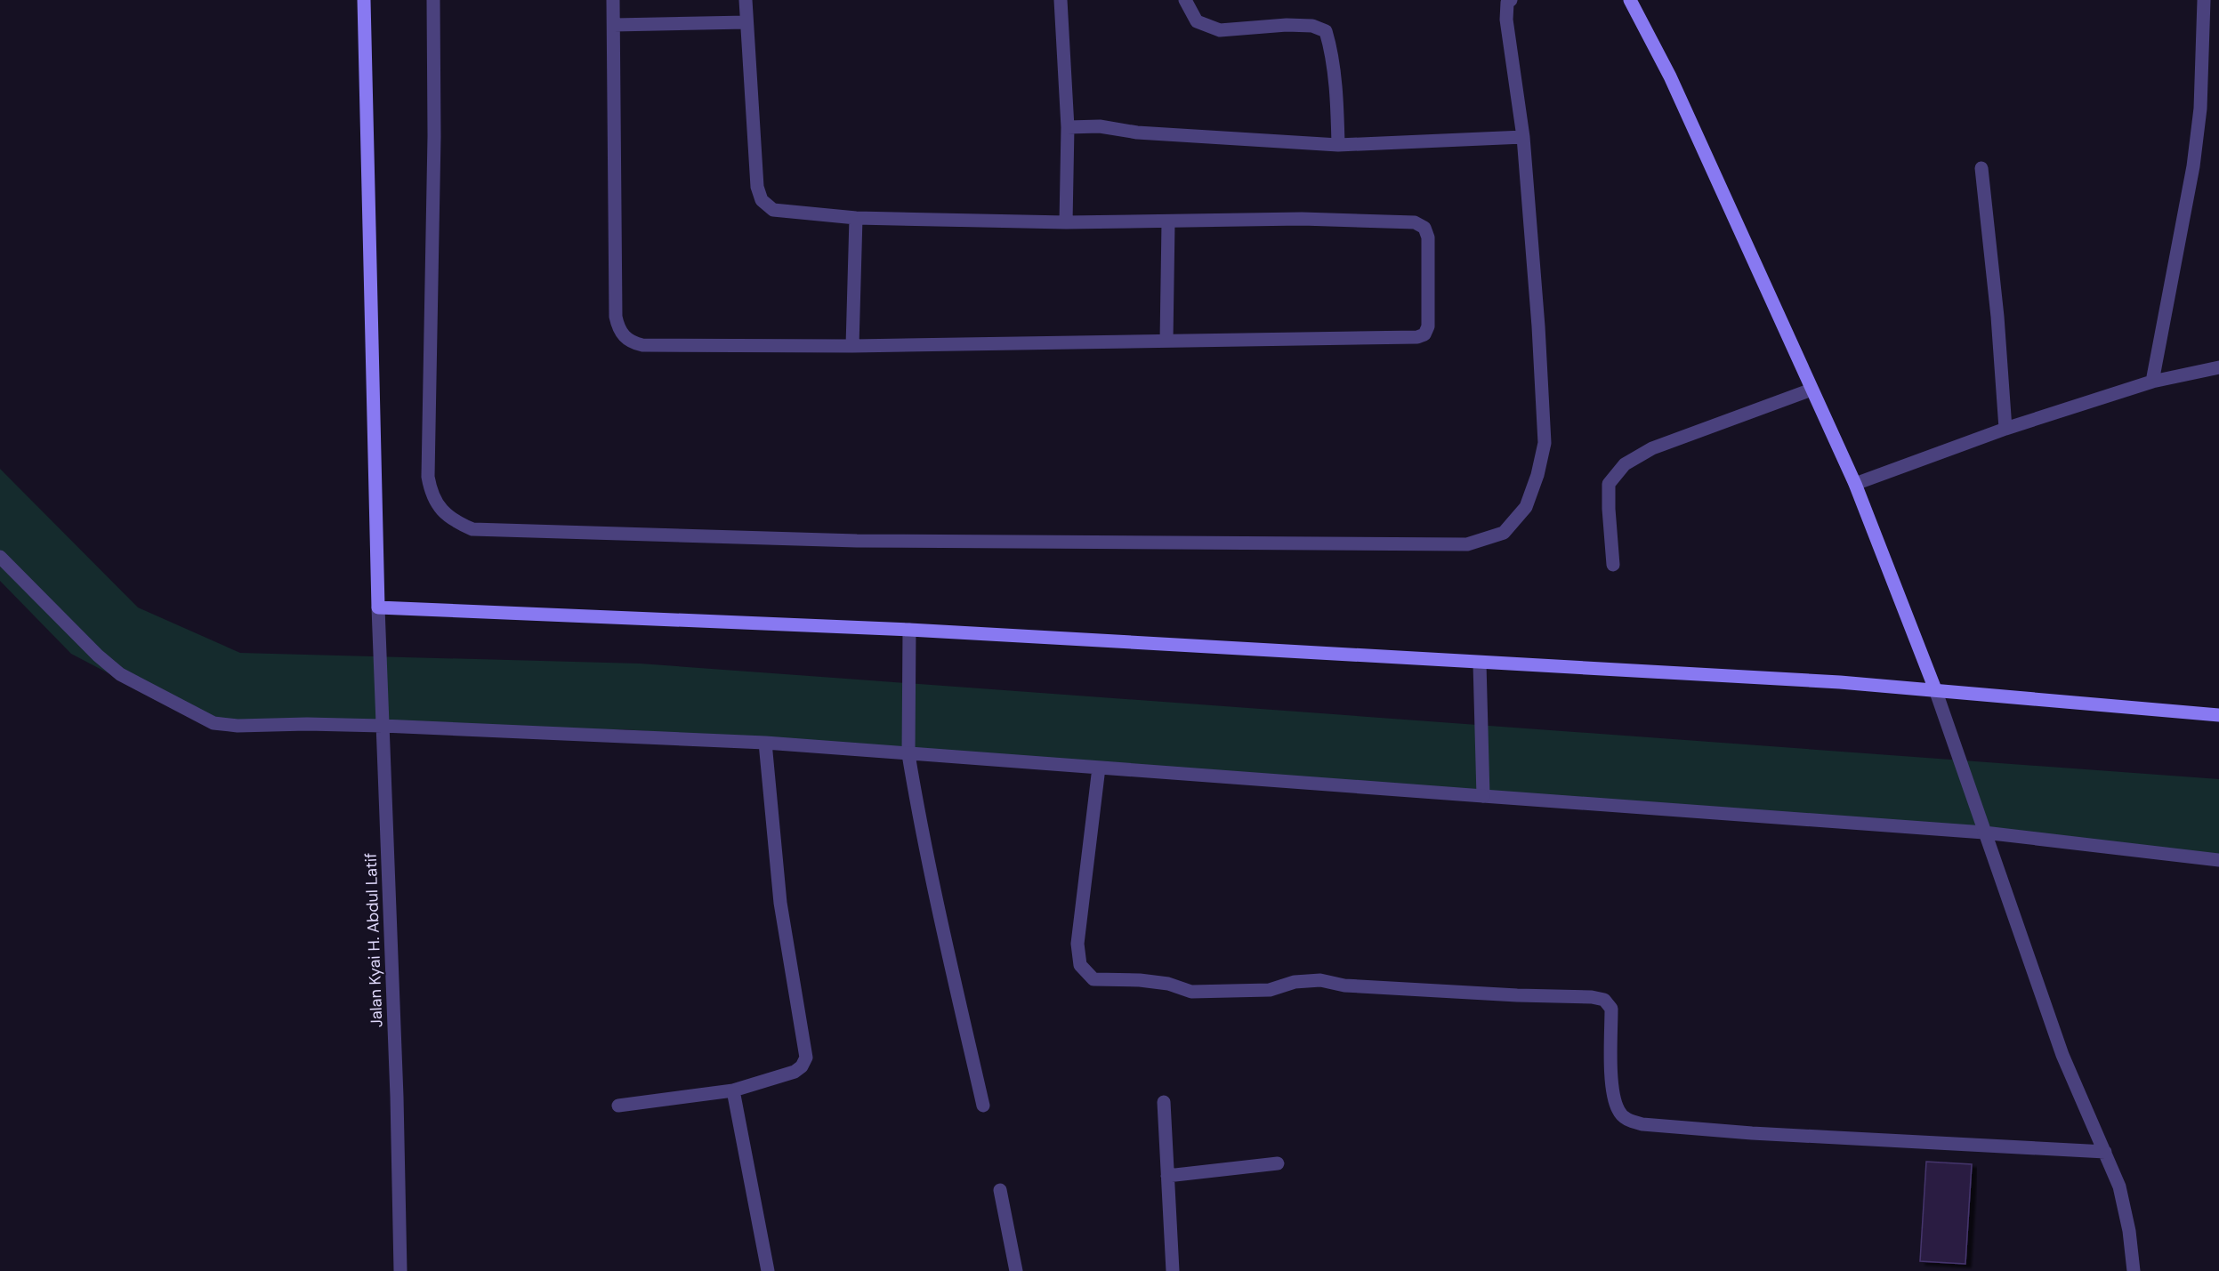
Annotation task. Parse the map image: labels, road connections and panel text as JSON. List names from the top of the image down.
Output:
{
  "streets": {
    "street": ["Jalan Kyai H. Abdul Latif"]
  }
}
